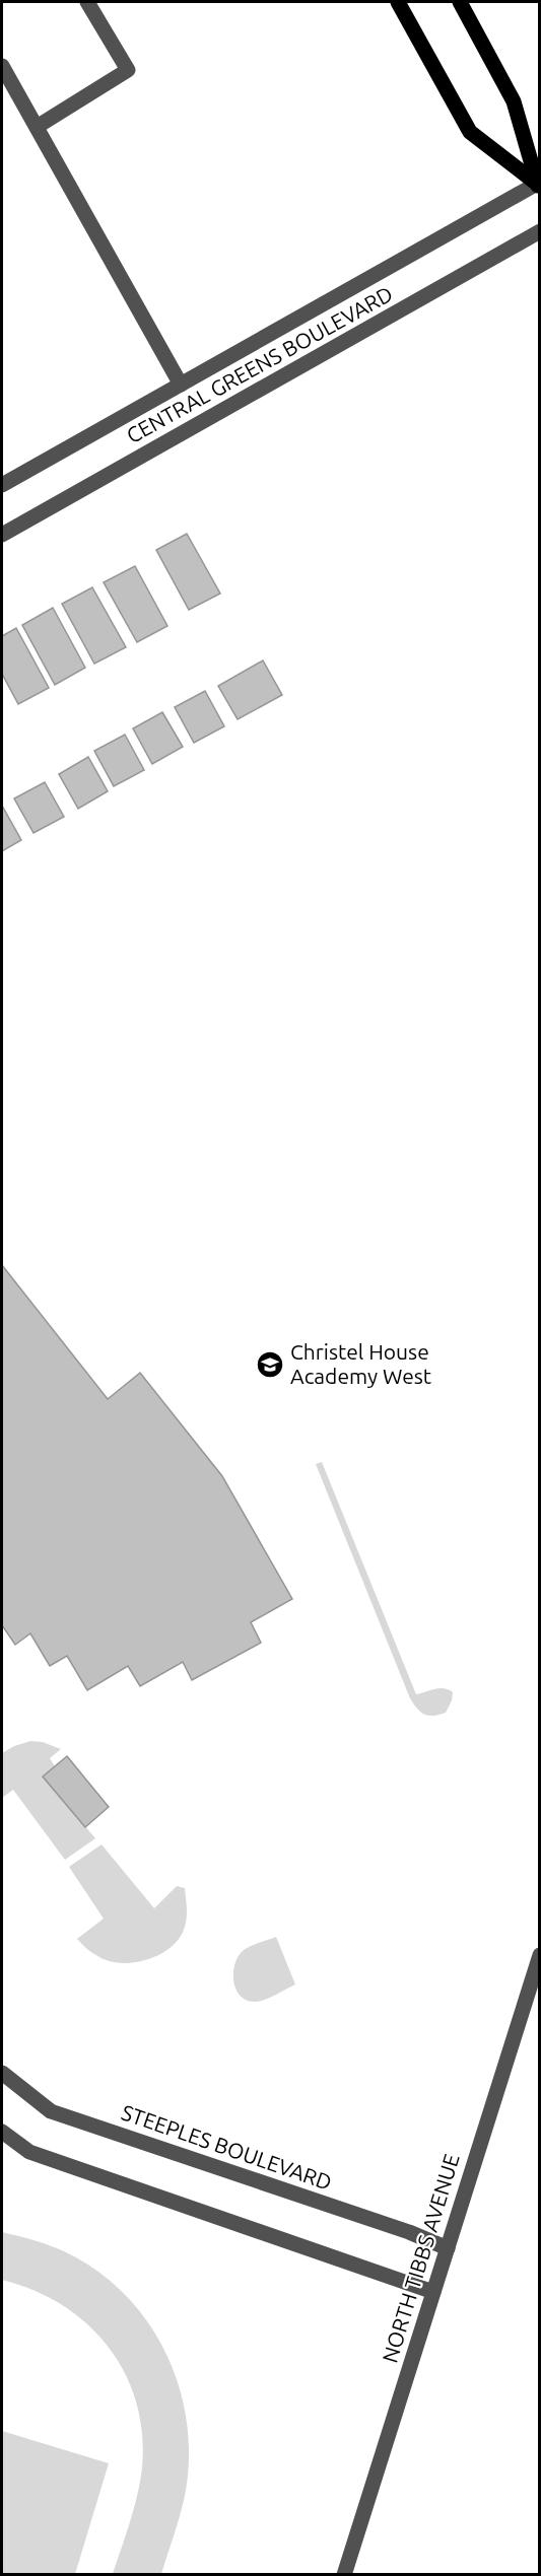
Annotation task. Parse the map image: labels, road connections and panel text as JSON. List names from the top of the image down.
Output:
{
  "streets": {
    "street": ["CENTRAL GREENS BOULEVARD", "STEEPLES BOULEVARD", "NORTH TIBBS AVENUE"]
  },
  "crossings": [
    ["STEEPLES BOULEVARD", "NORTH TIBBS AVENUE"]
  ],
  "places": {
    "school or university": ["Christel House Academy West"]
  }
}
